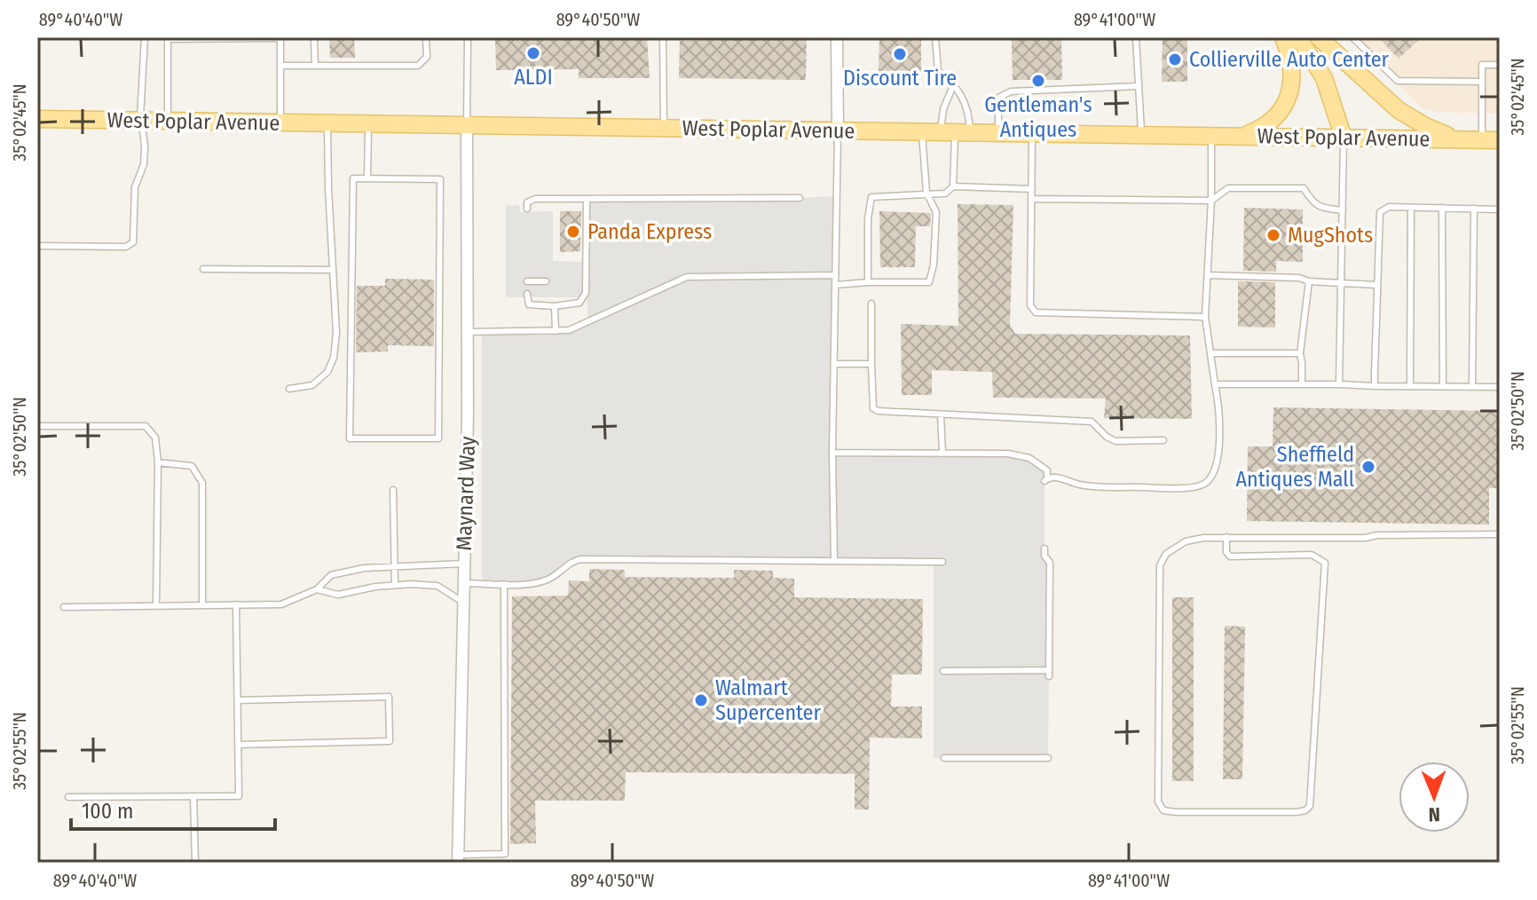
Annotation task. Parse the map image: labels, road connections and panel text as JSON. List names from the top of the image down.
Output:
{
  "streets": {
    "main road": ["West Poplar Avenue"],
    "street": ["Maynard Way"]
  },
  "crossings": [
    ["West Poplar Avenue", "Maynard Way"]
  ],
  "places": [
    "ALDI",
    "Discount Tire",
    "Collierville Auto Center",
    "Gentleman's Antiques",
    "Panda Express",
    "MugShots",
    "Sheffield Antiques Mall",
    "Walmart Supercenter"
  ],
  "scale_bar": "100 m",
  "north": "bottom",
  "coordinates": [
    "89°40'40\"W",
    "89°40'50\"W",
    "89°41'00\"W",
    "35°02'45\"N",
    "35°02'50\"N",
    "35°02'55\"N"
  ]
}
